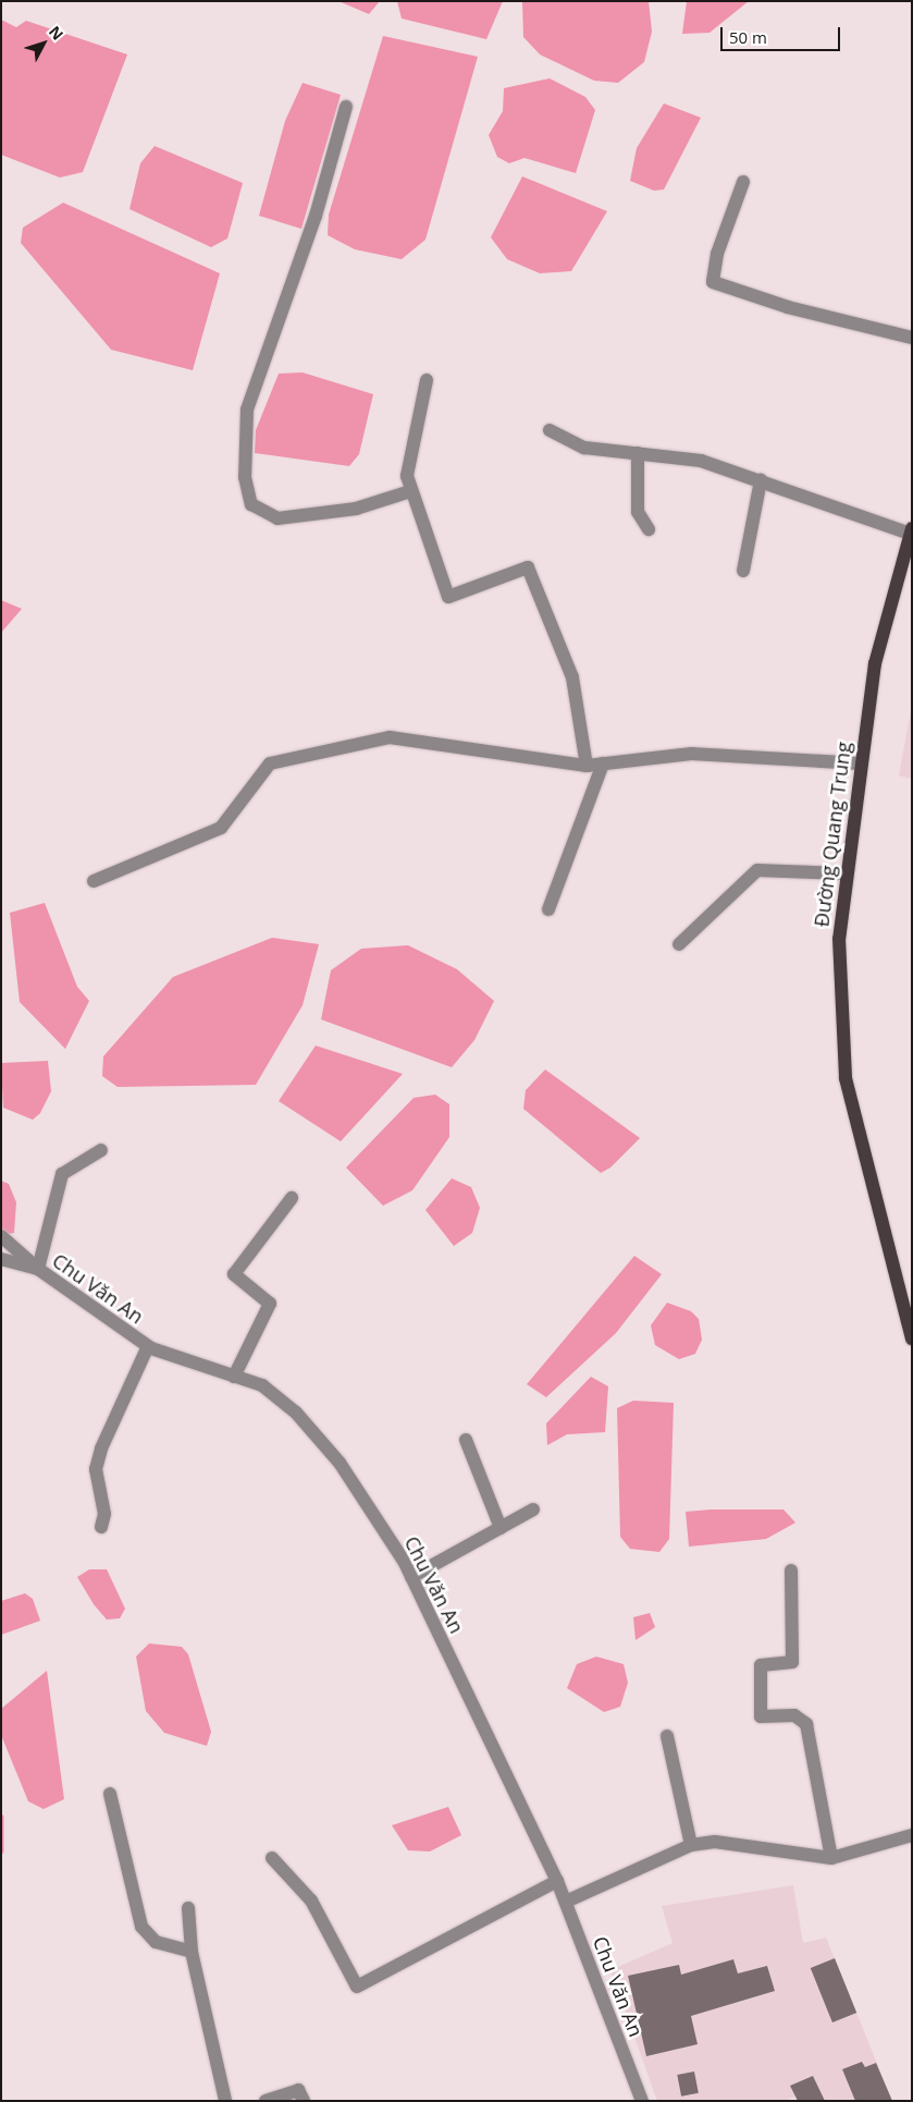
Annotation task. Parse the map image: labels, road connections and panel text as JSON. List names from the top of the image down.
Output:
{
  "streets": {
    "main road": ["Đường Quang Trung"],
    "street": ["Chu Văn An"]
  },
  "scale_bar": "50 m",
  "north": "top right"
}
